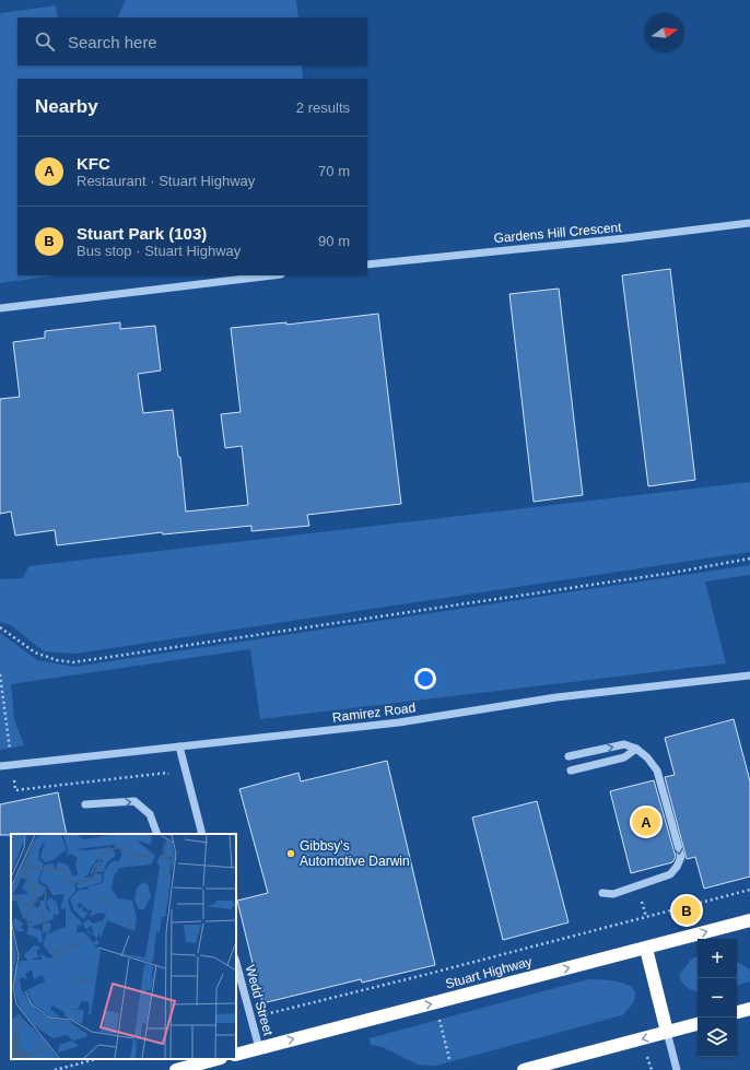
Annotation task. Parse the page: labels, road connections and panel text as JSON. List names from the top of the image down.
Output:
{
  "streets": {
    "highway": ["Stuart Highway"],
    "street": ["Gardens Hill Crescent", "Ramirez Road", "Wedd Street"]
  },
  "crossings": [
    ["Stuart Highway", "Wedd Street"]
  ],
  "places": ["Gibbsy's Automotive Darwin"],
  "north": "right",
  "page": {
    "search": "Search here",
    "heading": ["Nearby", "2 results"],
    "list": [
      {
        "mark": "A",
        "name": "KFC",
        "note": "Restaurant · Stuart Highway",
        "value": "70 m"
      },
      {
        "mark": "B",
        "name": "Stuart Park (103)",
        "note": "Bus stop · Stuart Highway",
        "value": "90 m"
      }
    ],
    "pins": ["A", "B"],
    "map_buttons": ["+", "−"]
  }
}
